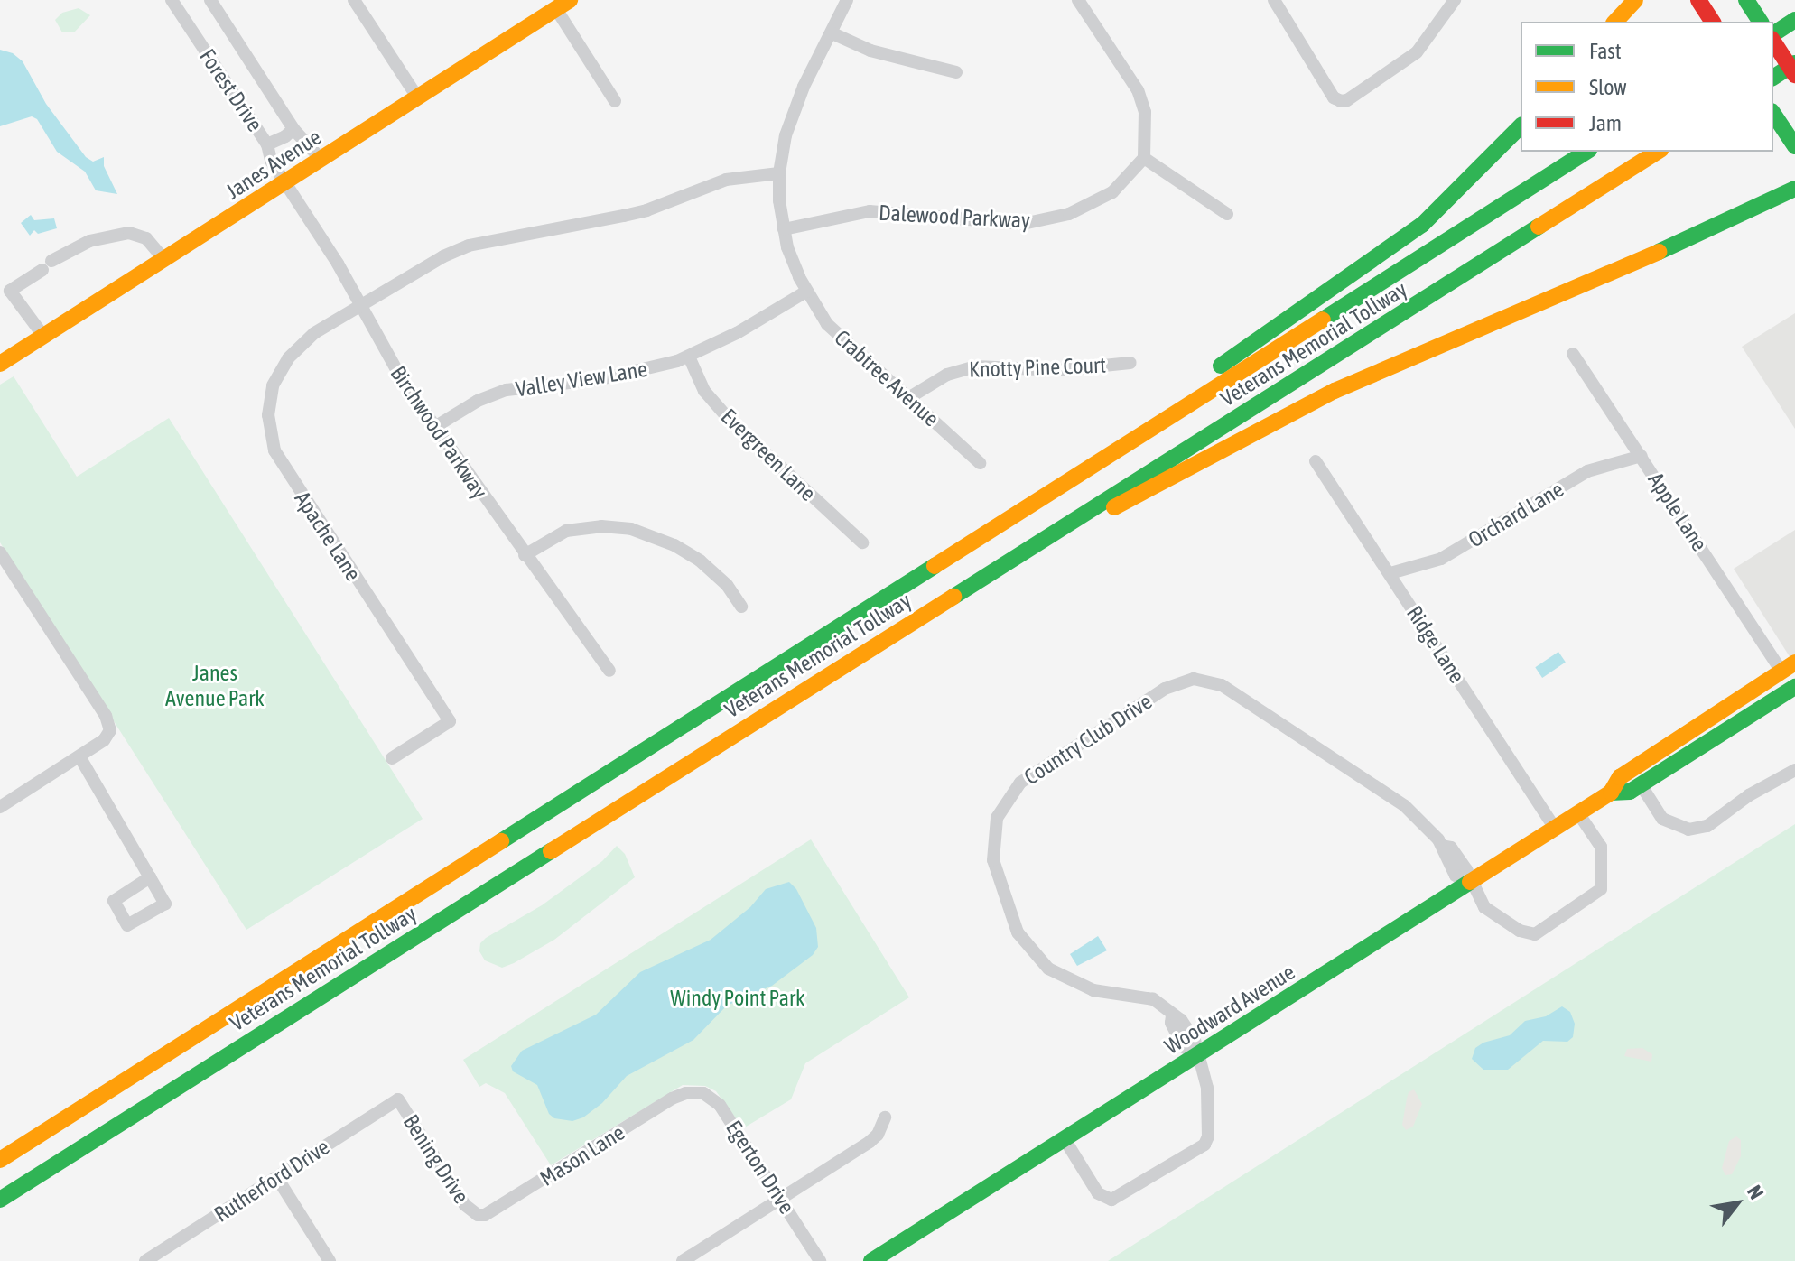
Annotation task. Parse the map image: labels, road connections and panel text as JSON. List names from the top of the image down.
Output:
{
  "streets": {
    "main road": ["Janes Avenue", "Veterans Memorial Tollway", "Woodward Avenue"],
    "street": [
      "Forest Drive",
      "Dalewood Parkway",
      "Knotty Pine Court",
      "Crabtree Avenue",
      "Valley View Lane",
      "Birchwood Parkway",
      "Evergreen Lane",
      "Apple Lane",
      "Orchard Lane",
      "Apache Lane",
      "Ridge Lane",
      "Country Club Drive",
      "Mason Lane",
      "Bening Drive",
      "Egerton Drive",
      "Rutherford Drive"
    ]
  },
  "crossings": [
    ["Forest Drive", "Janes Avenue"],
    ["Forest Drive", "Birchwood Parkway"],
    ["Janes Avenue", "Birchwood Parkway"],
    ["Dalewood Parkway", "Crabtree Avenue"],
    ["Knotty Pine Court", "Crabtree Avenue"],
    ["Crabtree Avenue", "Valley View Lane"],
    ["Valley View Lane", "Birchwood Parkway"],
    ["Valley View Lane", "Evergreen Lane"],
    ["Birchwood Parkway", "Apache Lane"],
    ["Apple Lane", "Orchard Lane"],
    ["Apple Lane", "Woodward Avenue"],
    ["Orchard Lane", "Ridge Lane"],
    ["Ridge Lane", "Woodward Avenue"],
    ["Country Club Drive", "Woodward Avenue"],
    ["Mason Lane", "Bening Drive"],
    ["Mason Lane", "Egerton Drive"],
    ["Bening Drive", "Rutherford Drive"]
  ],
  "parks": ["Janes Avenue Park", "Windy Point Park"],
  "legend": ["Fast", "Slow", "Jam"],
  "north": "top right"
}
